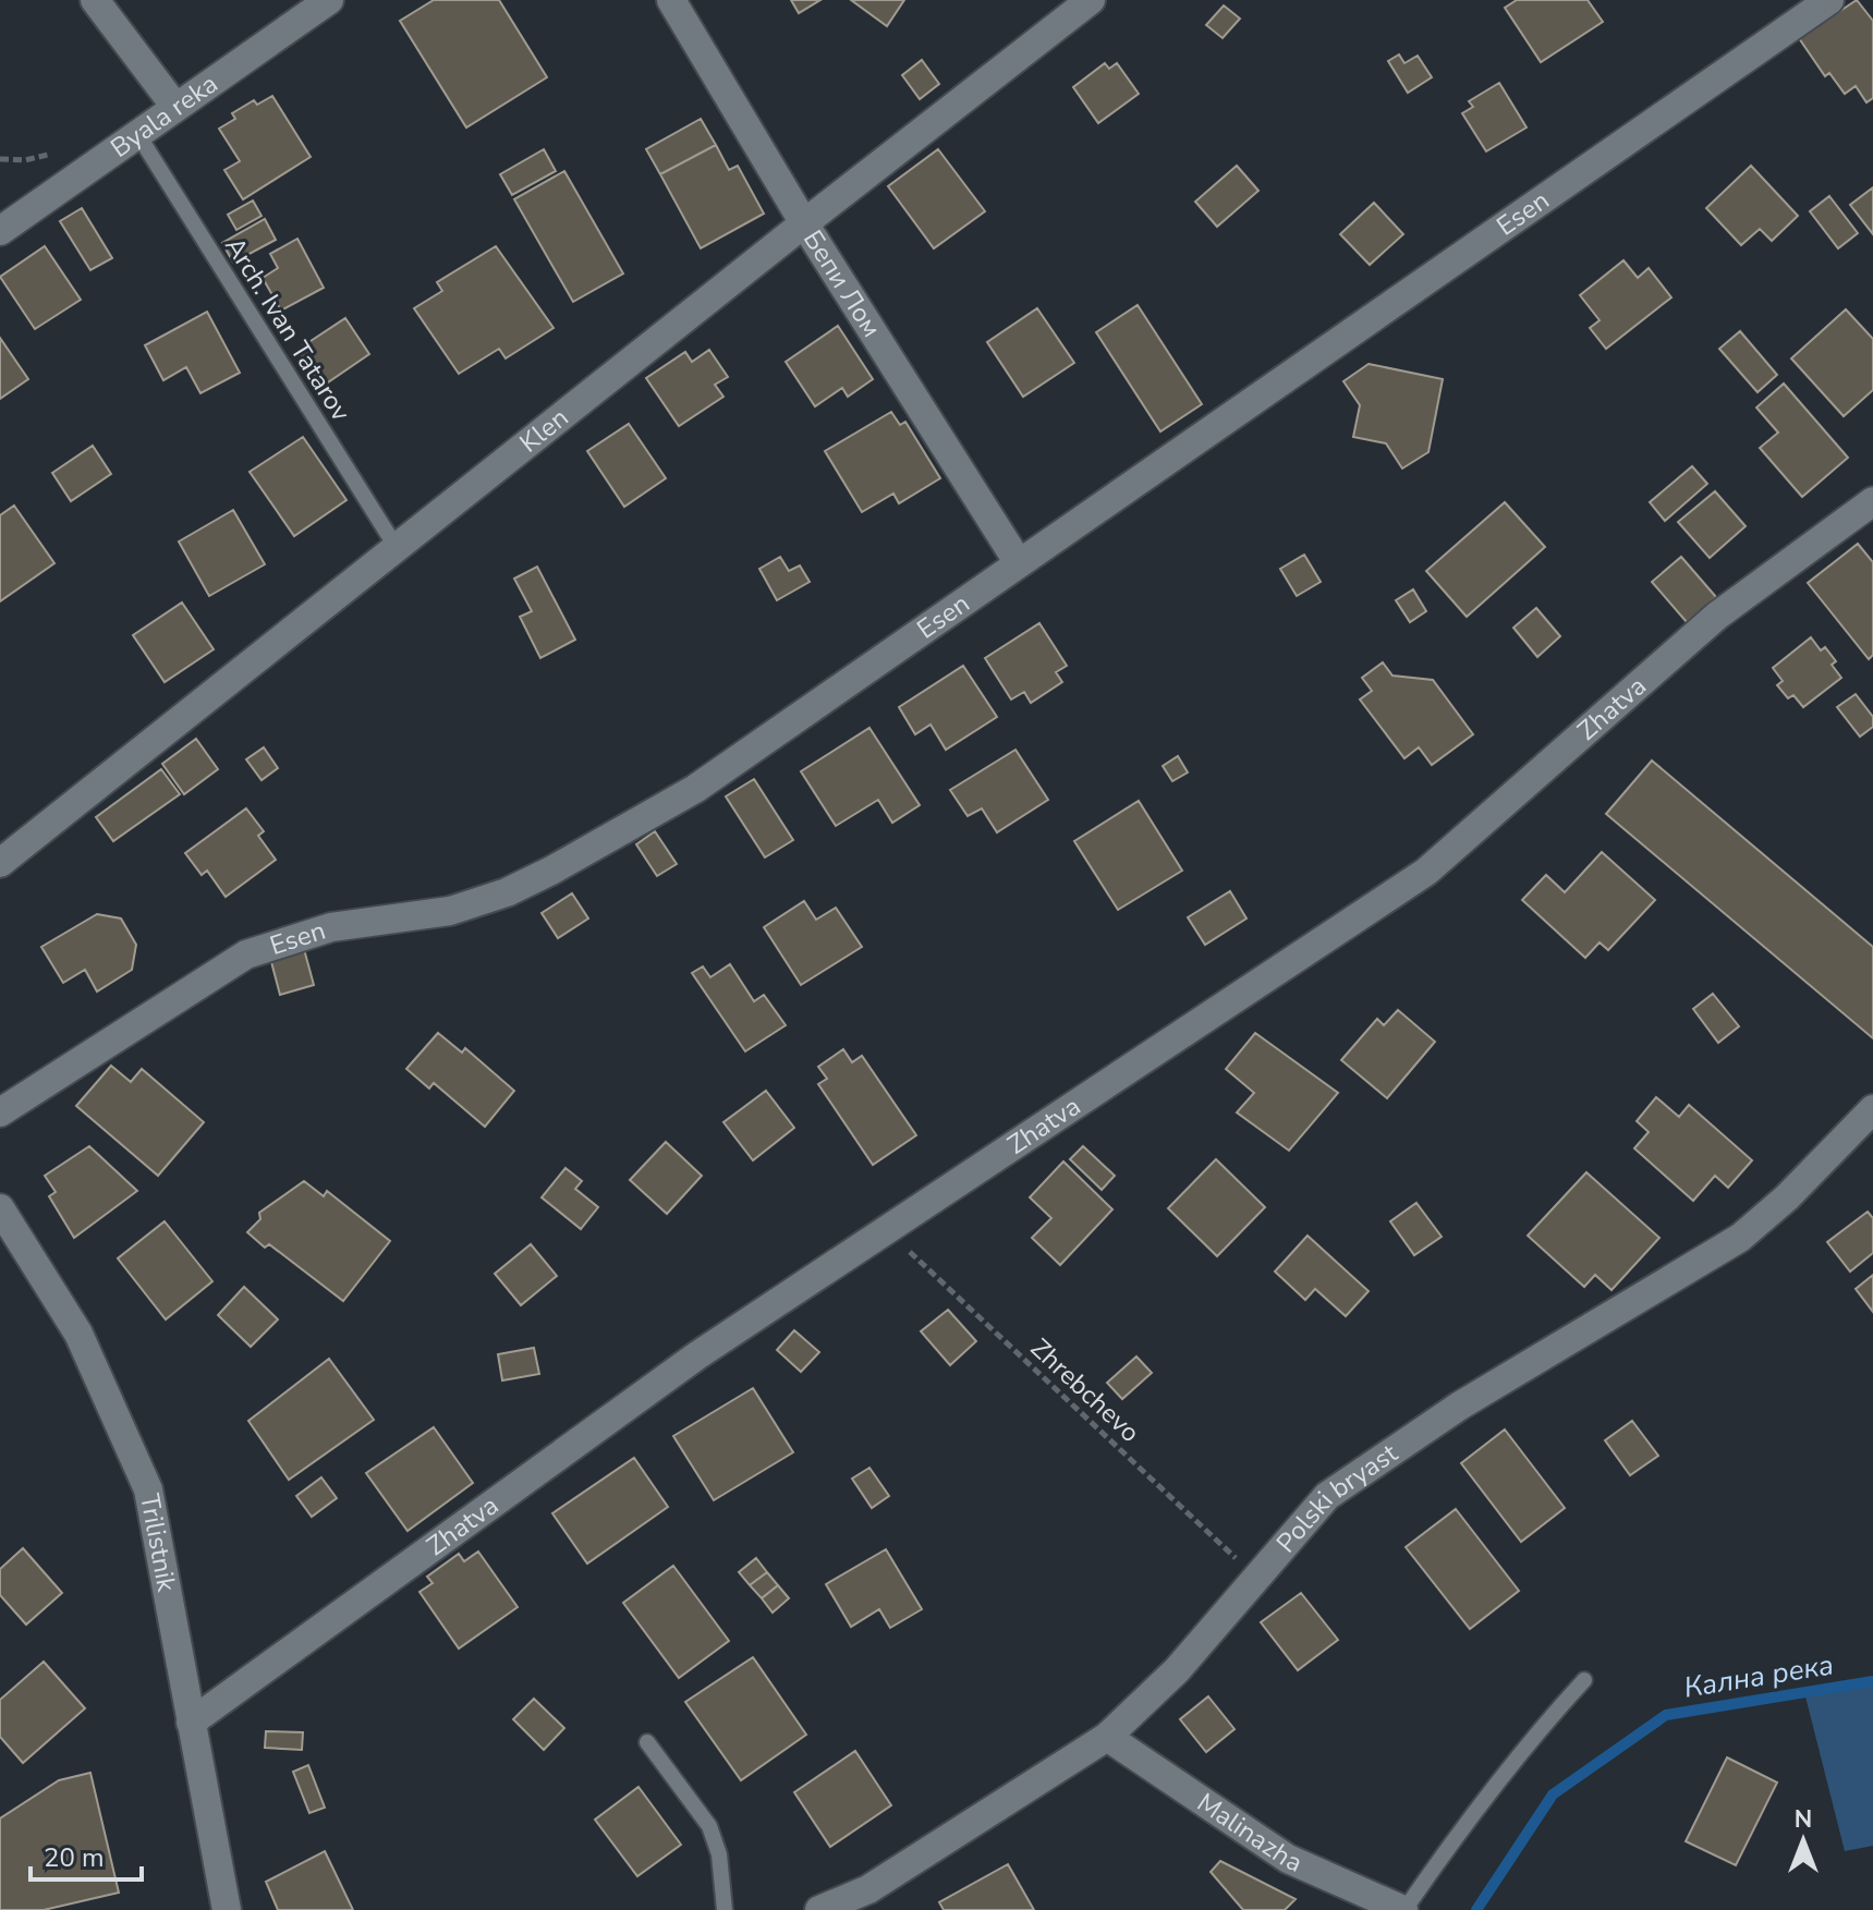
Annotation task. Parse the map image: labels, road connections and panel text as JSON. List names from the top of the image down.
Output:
{
  "streets": {
    "street": [
      "Byala reka",
      "Esen",
      "Бепи Лом",
      "Klen",
      "Zhatva",
      "Polski bryast",
      "Trilistnik",
      "Malinazha"
    ],
    "lane": ["Arch. Ivan Tatarov"],
    "path": ["Zhrebchevo"]
  },
  "crossings": [
    ["Byala reka", "Arch. Ivan Tatarov"],
    ["Esen", "Бепи Лом"],
    ["Бепи Лом", "Klen"],
    ["Arch. Ivan Tatarov", "Klen"],
    ["Zhatva", "Zhrebchevo"],
    ["Zhatva", "Trilistnik"],
    ["Zhrebchevo", "Polski bryast"],
    ["Polski bryast", "Malinazha"]
  ],
  "water": ["Кална река"],
  "scale_bar": "20 m",
  "north": "top"
}
